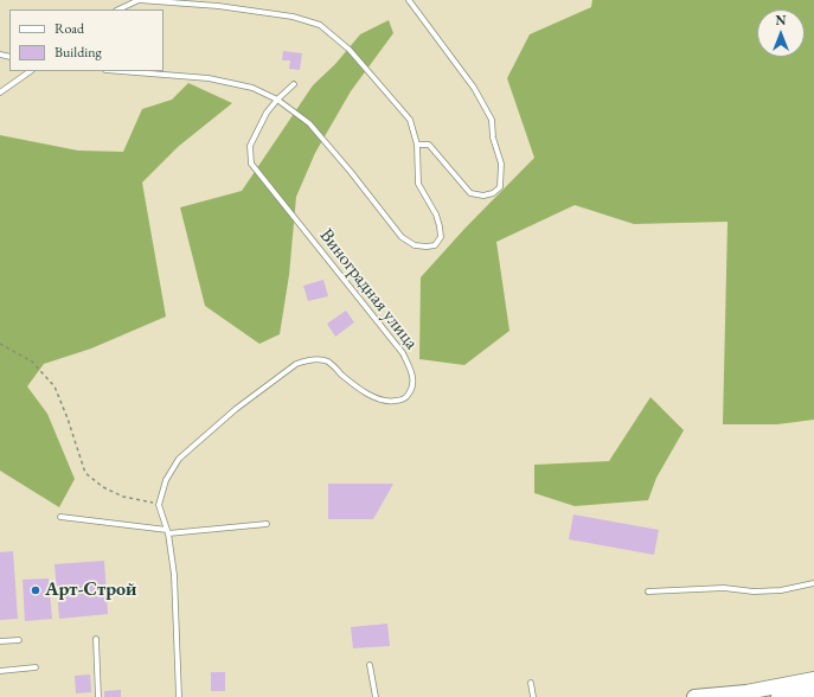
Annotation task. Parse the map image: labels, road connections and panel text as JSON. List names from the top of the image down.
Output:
{
  "streets": {
    "lane": ["Виноградная улица"]
  },
  "places": ["Арт-Строй"],
  "legend": ["Road", "Building"],
  "north": "top"
}
